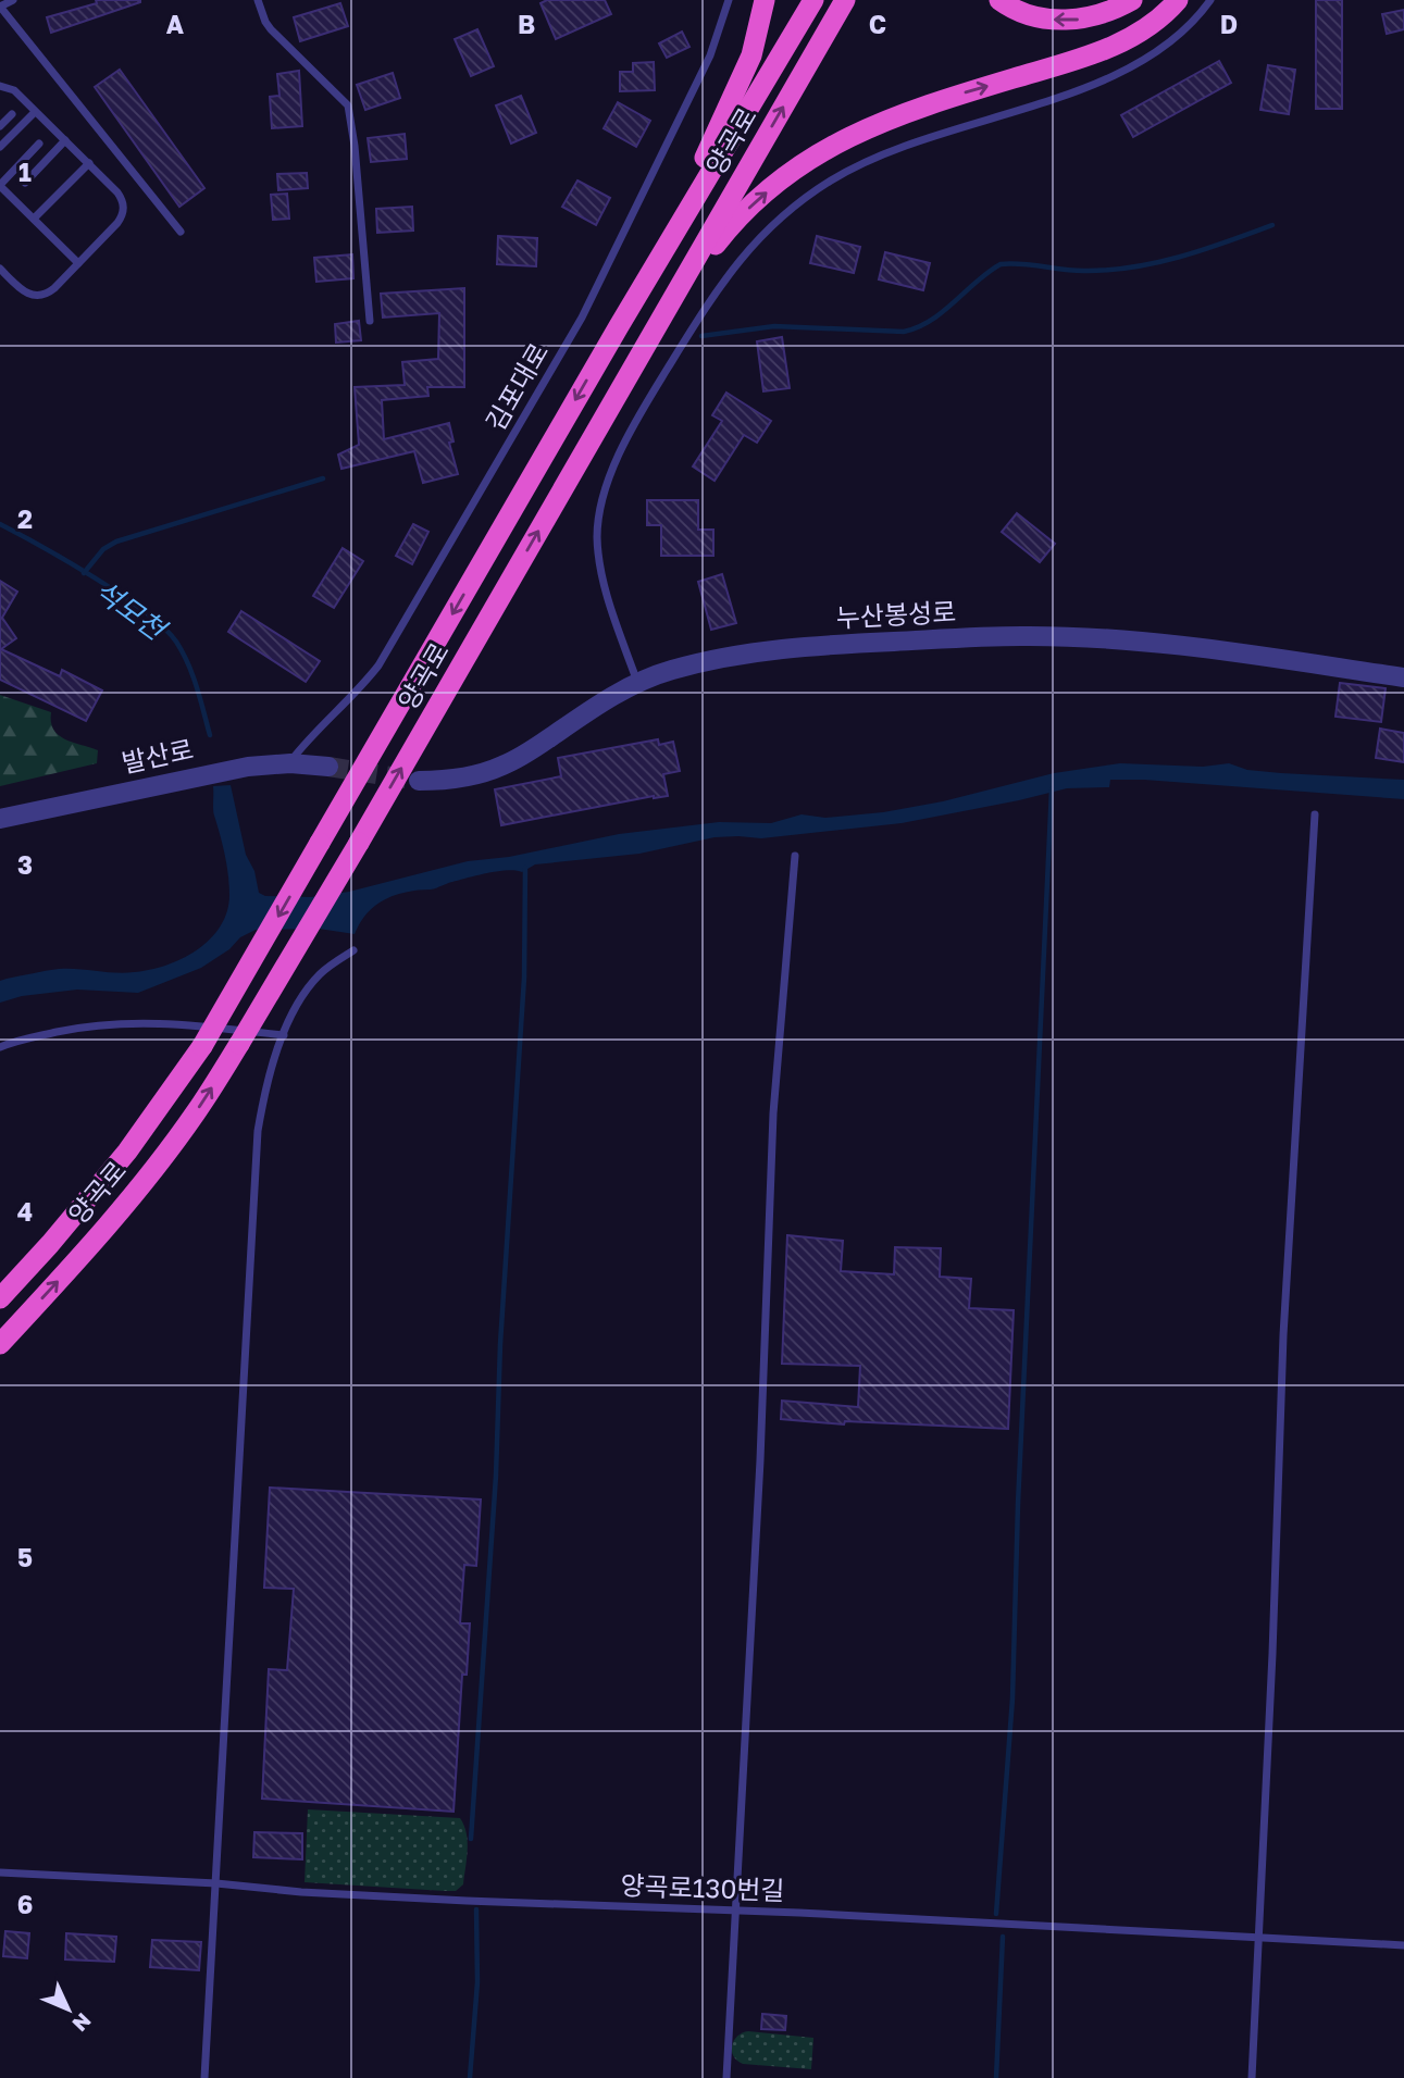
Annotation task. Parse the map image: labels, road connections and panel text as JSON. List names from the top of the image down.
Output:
{
  "streets": {
    "highway": ["양곡로"],
    "street": ["누산봉성로", "발산로"],
    "lane": ["김포대로", "양곡로130번길"]
  },
  "crossings": [
    ["김포대로", "발산로"]
  ],
  "water": ["석모천"],
  "north": "bottom right",
  "grid": {
    "columns": [
      "A",
      "B",
      "C",
      "D"
    ],
    "rows": [
      "1",
      "2",
      "3",
      "4",
      "5",
      "6"
    ]
  }
}
